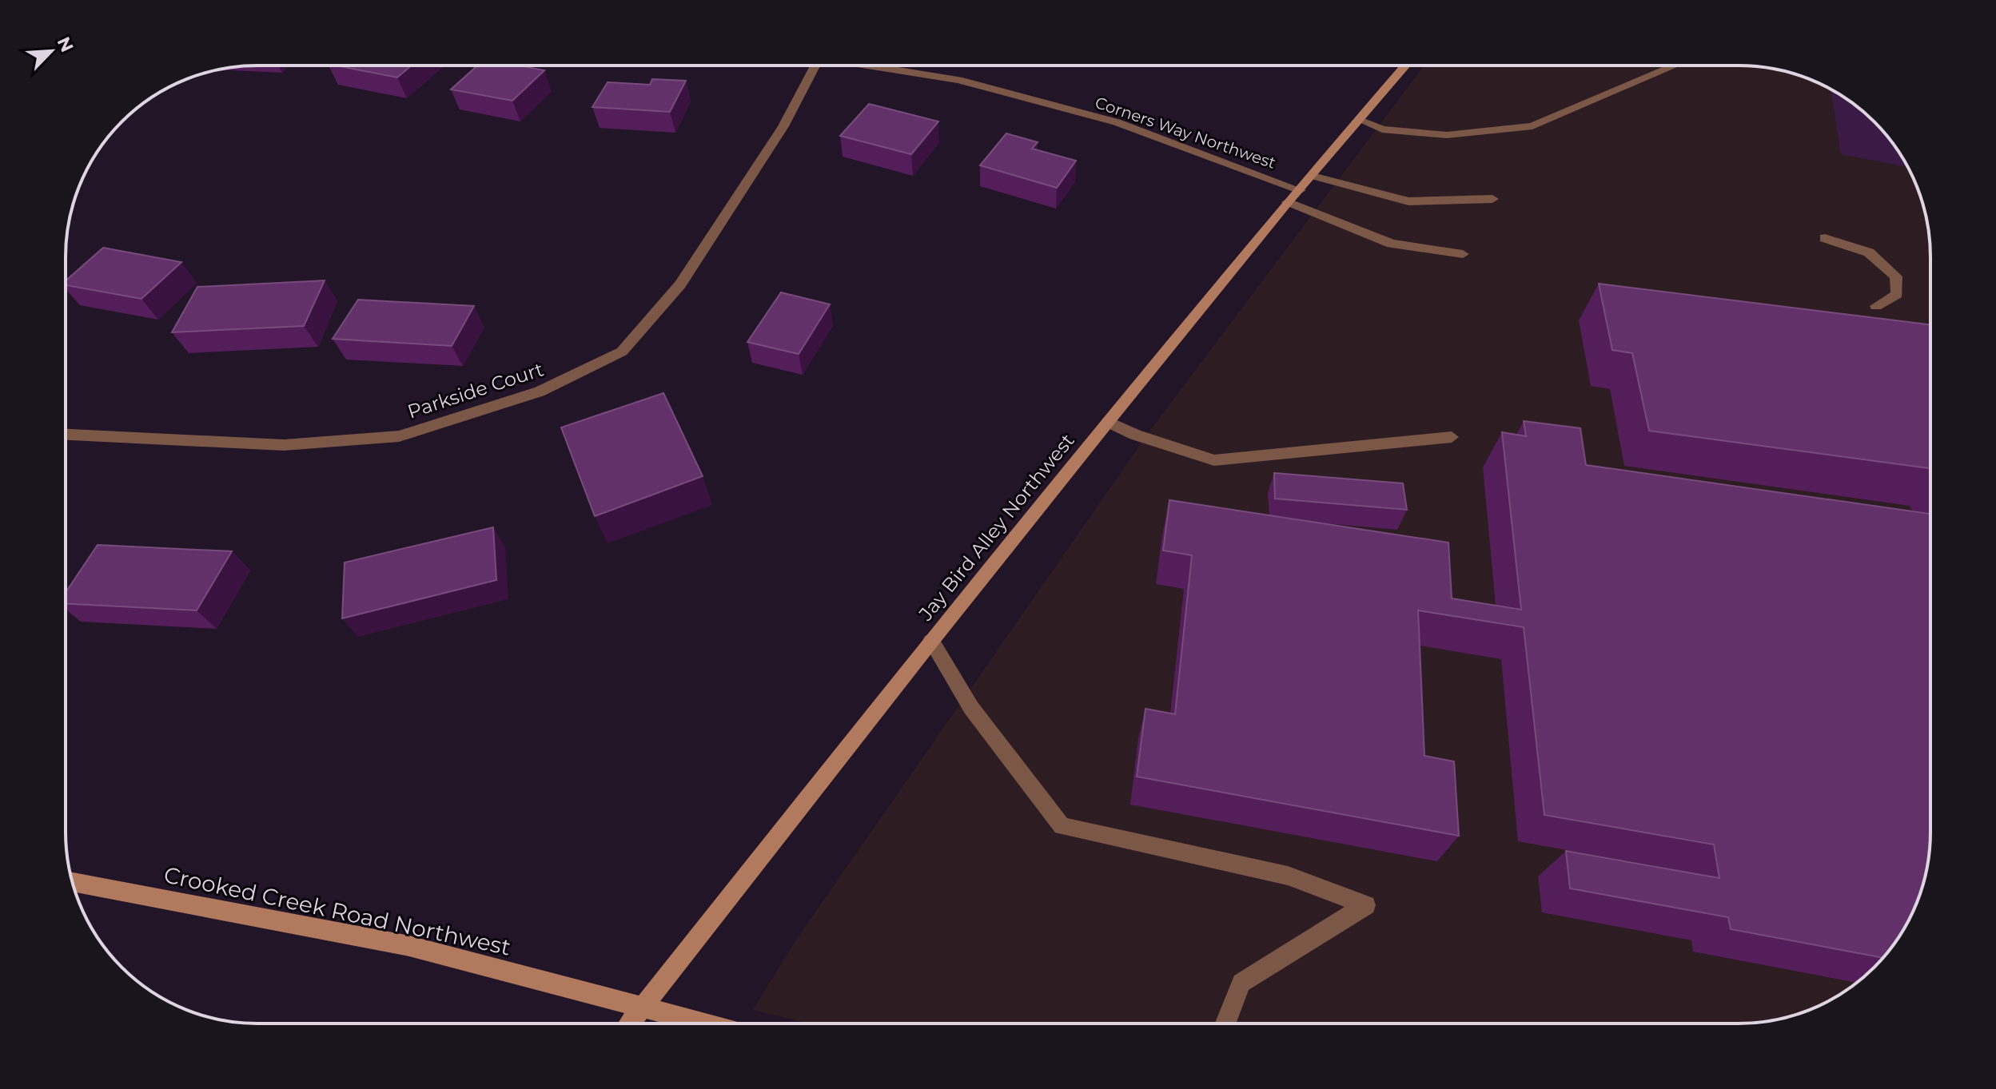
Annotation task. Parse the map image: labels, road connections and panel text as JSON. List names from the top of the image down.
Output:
{
  "streets": {
    "street": [
      "Corners Way Northwest",
      "Parkside Court",
      "Jay Bird Alley Northwest",
      "Crooked Creek Road Northwest"
    ]
  },
  "crossings": [
    ["Corners Way Northwest", "Jay Bird Alley Northwest"],
    ["Jay Bird Alley Northwest", "Crooked Creek Road Northwest"]
  ],
  "north": "top right"
}
